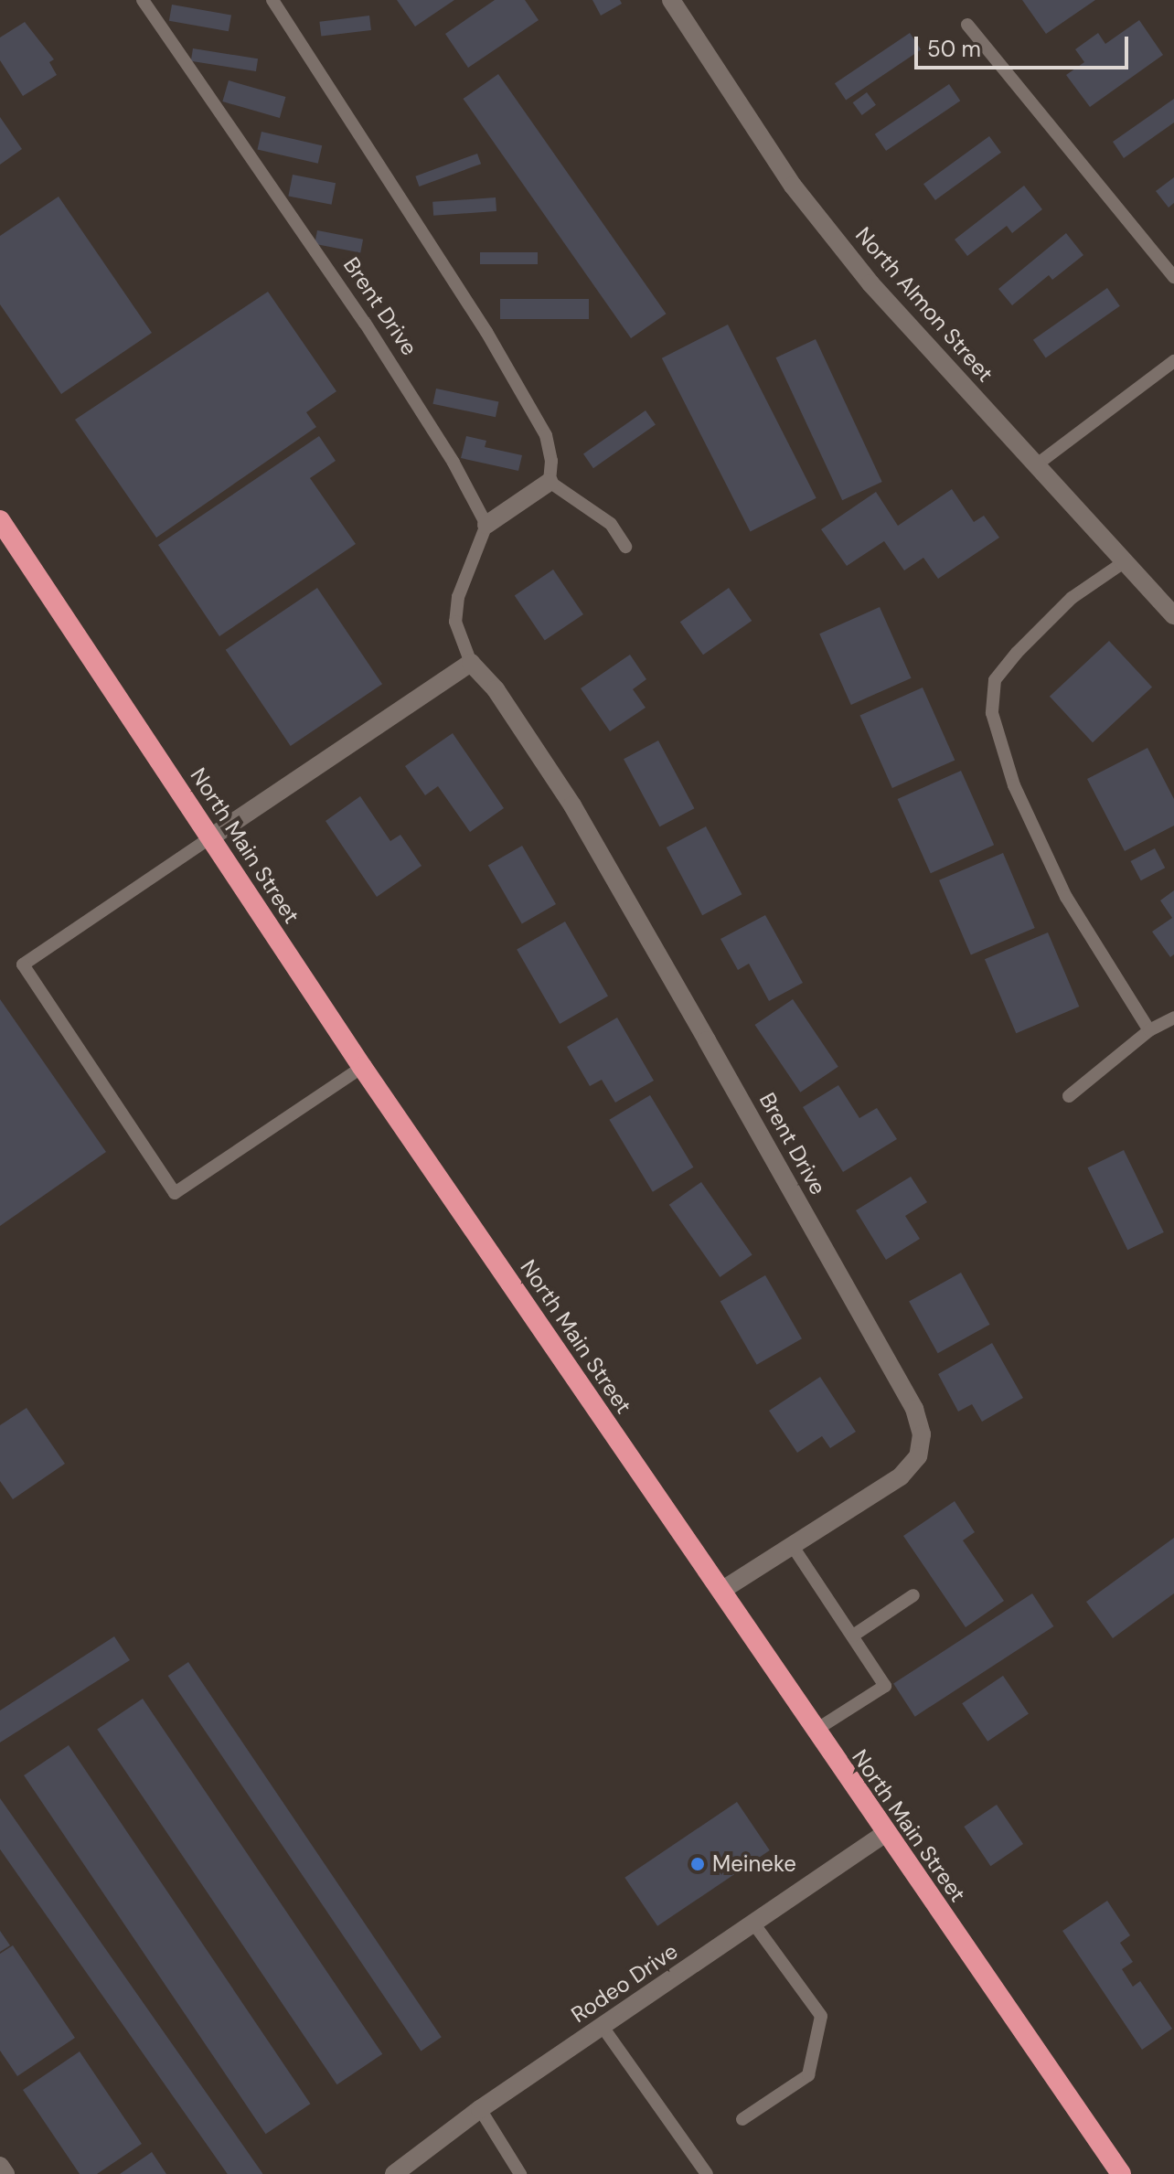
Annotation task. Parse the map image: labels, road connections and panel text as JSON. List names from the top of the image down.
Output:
{
  "streets": {
    "highway": ["North Main Street"],
    "street": ["North Almon Street", "Brent Drive", "Rodeo Drive"]
  },
  "crossings": [
    ["Brent Drive", "North Main Street"],
    ["North Main Street", "Rodeo Drive"]
  ],
  "places": ["Meineke"],
  "scale_bar": "50 m"
}
